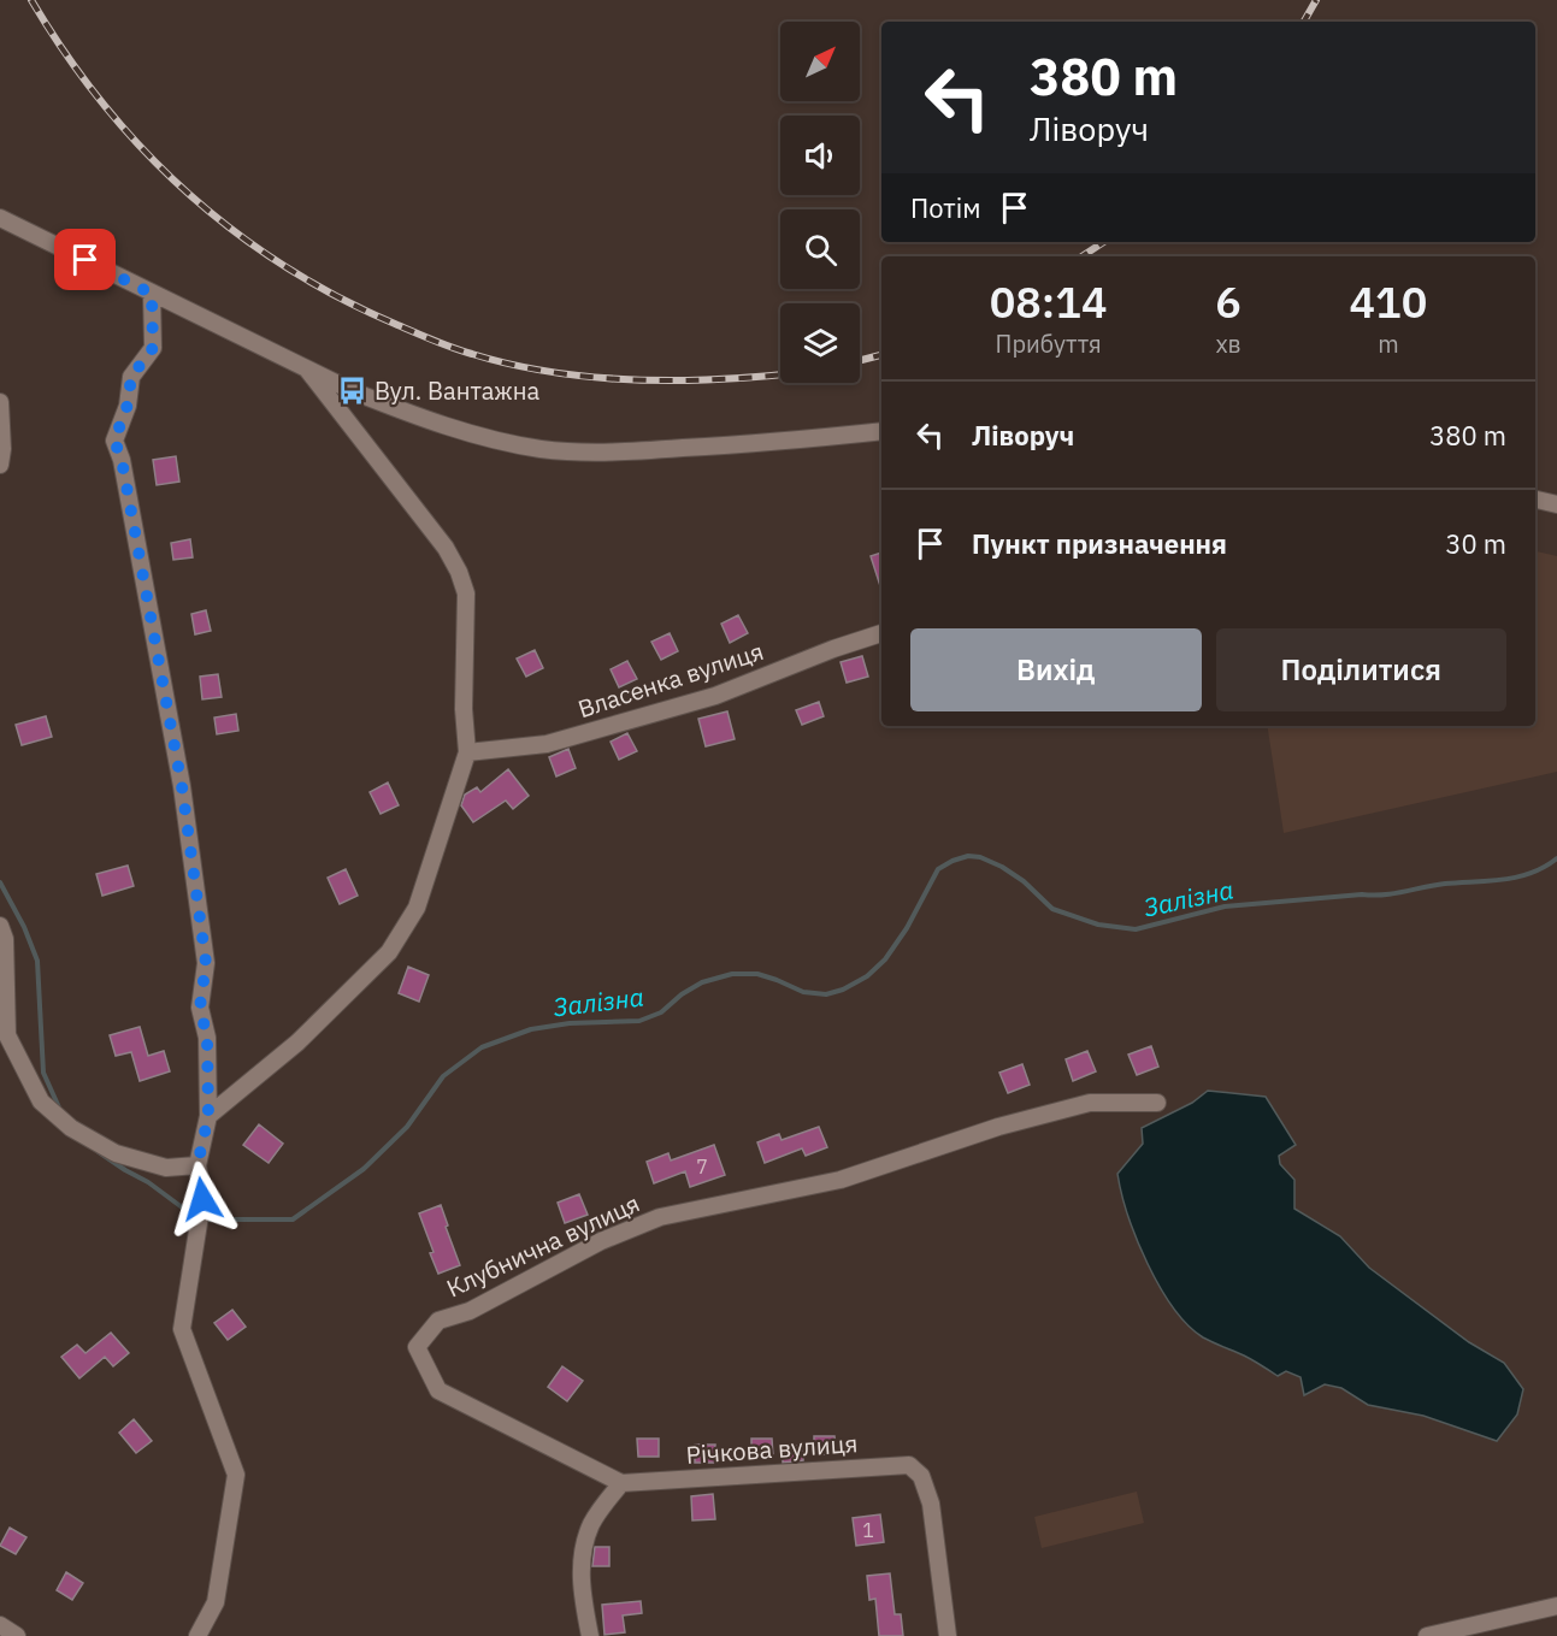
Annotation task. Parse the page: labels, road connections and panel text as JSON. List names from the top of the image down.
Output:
{
  "streets": {
    "street": ["Власенка вулиця", "Клубнична вулиця", "Річкова вулиця"]
  },
  "crossings": [
    ["Клубнична вулиця", "Річкова вулиця"]
  ],
  "water": ["Залізна"],
  "places": {
    "bus stop": ["Вул. Вантажна"]
  },
  "house_numbers": ["7", "1"],
  "north": "top right",
  "page": {
    "turn": ["380 m", "Ліворуч"],
    "then": "Потім",
    "eta": [
      "08:14",
      "Прибуття",
      "6",
      "хв",
      "410",
      "m"
    ],
    "list": [
      {
        "name": "Ліворуч",
        "value": "380 m"
      },
      {
        "name": "Пункт призначення",
        "value": "30 m"
      }
    ],
    "buttons": ["Вихід", "Поділитися"]
  }
}
